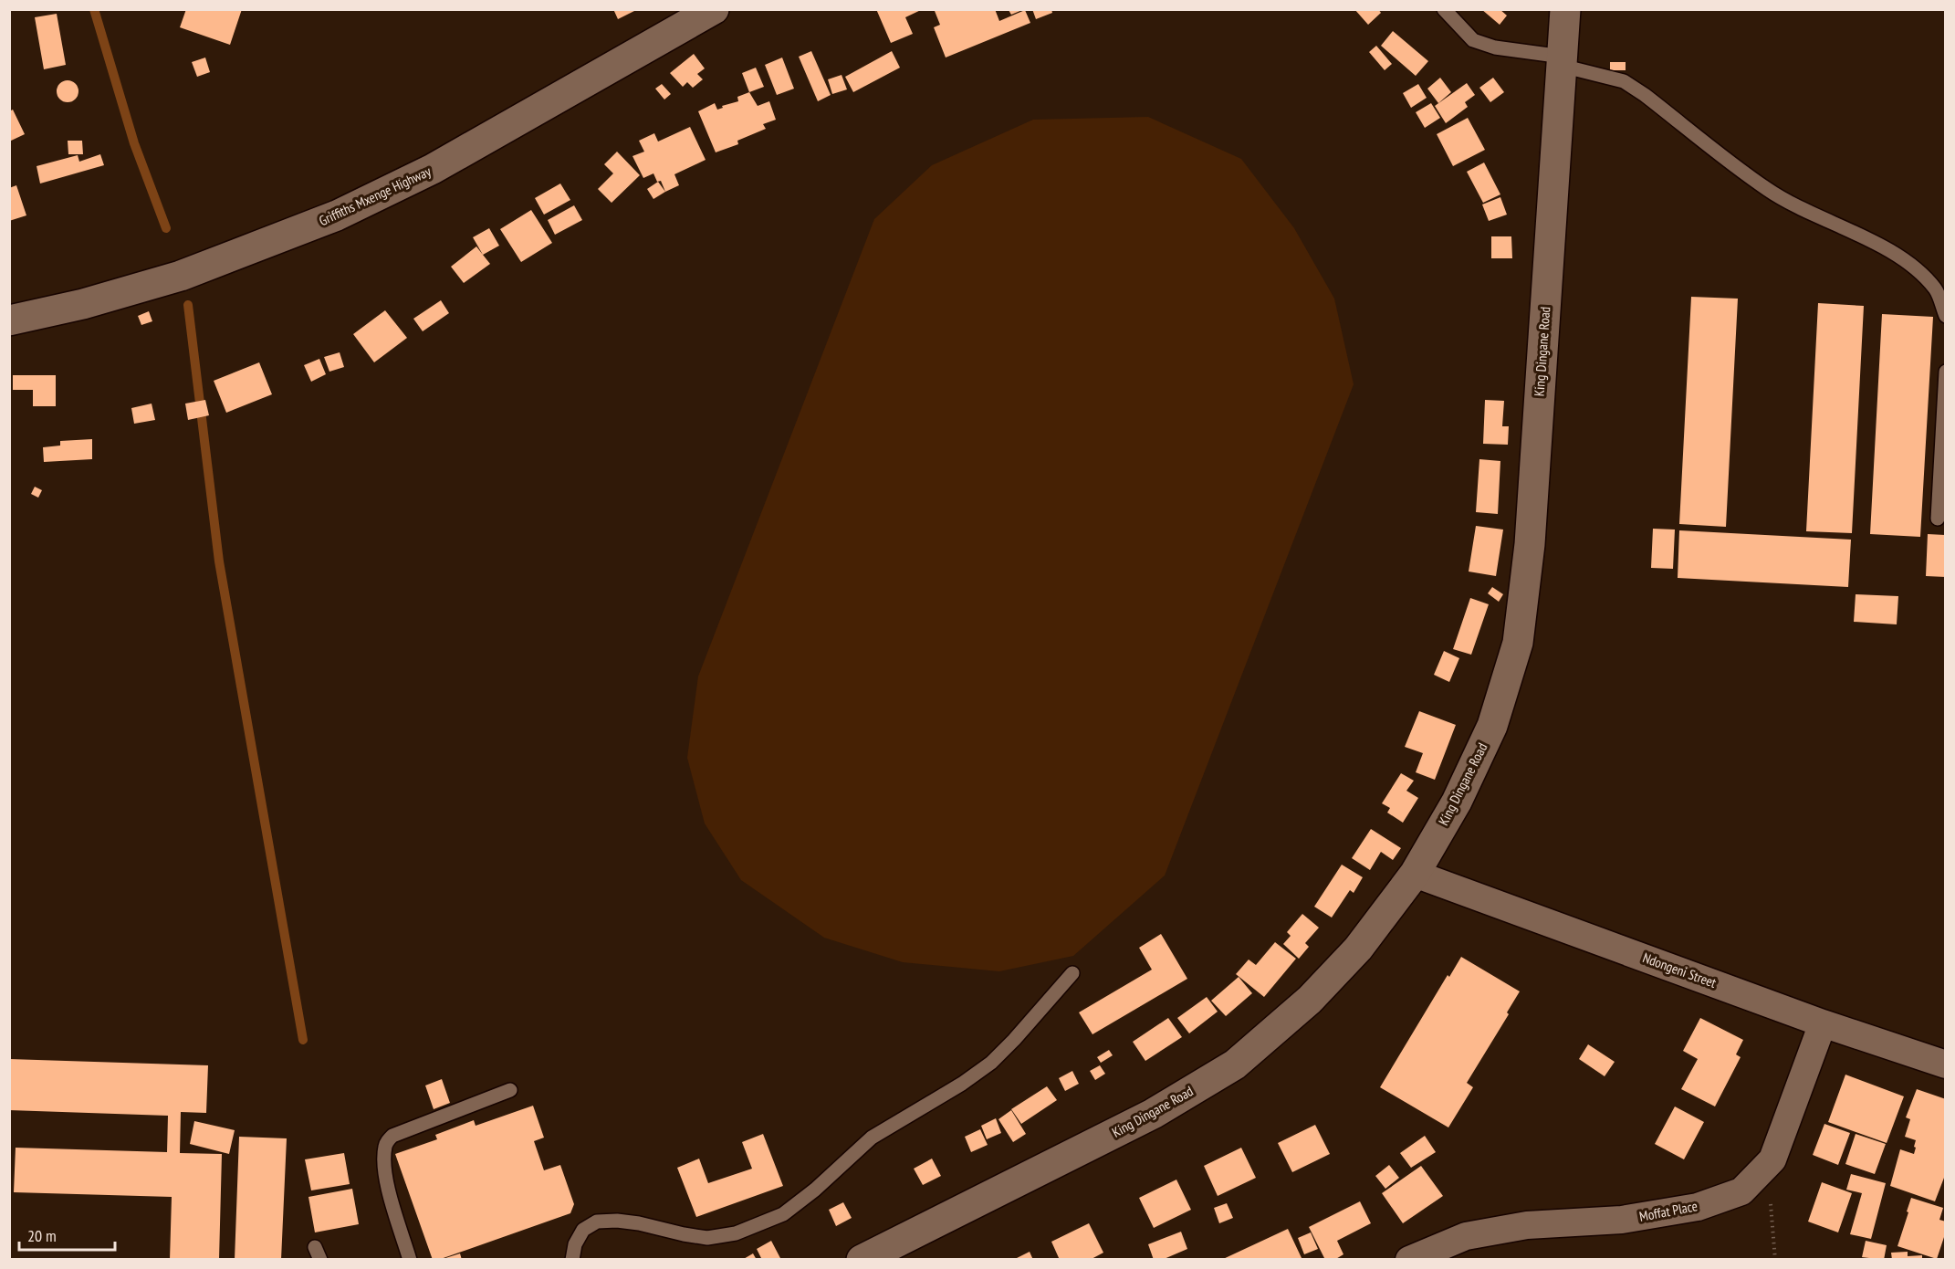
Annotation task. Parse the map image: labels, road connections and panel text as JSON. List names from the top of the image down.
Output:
{
  "streets": {
    "street": [
      "Griffiths Mxenge Highway",
      "King Dingane Road",
      "Ndongeni Street",
      "Moffat Place"
    ]
  },
  "crossings": [
    ["King Dingane Road", "Ndongeni Street"],
    ["Ndongeni Street", "Moffat Place"]
  ],
  "scale_bar": "20 m"
}
